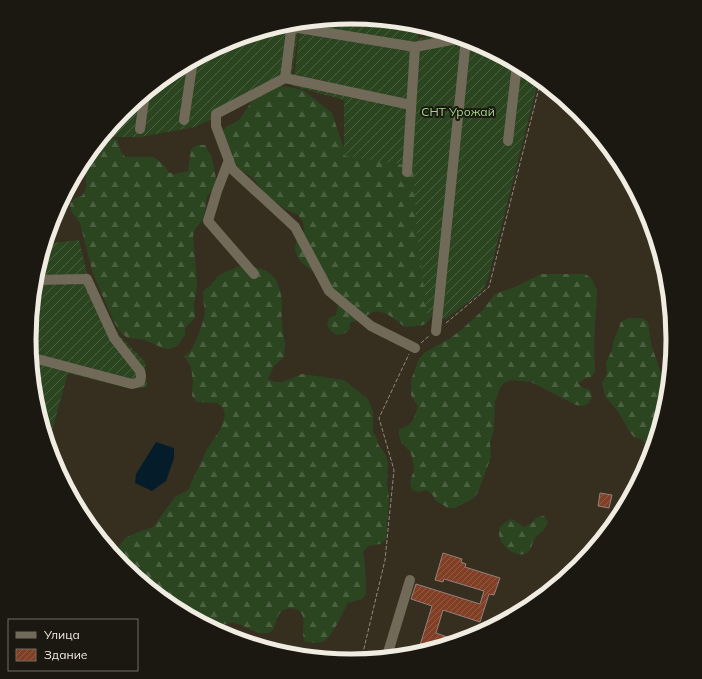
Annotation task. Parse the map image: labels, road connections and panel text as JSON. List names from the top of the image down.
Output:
{
  "parks": ["СНТ Урожай"],
  "legend": ["Улица", "Здание"]
}
